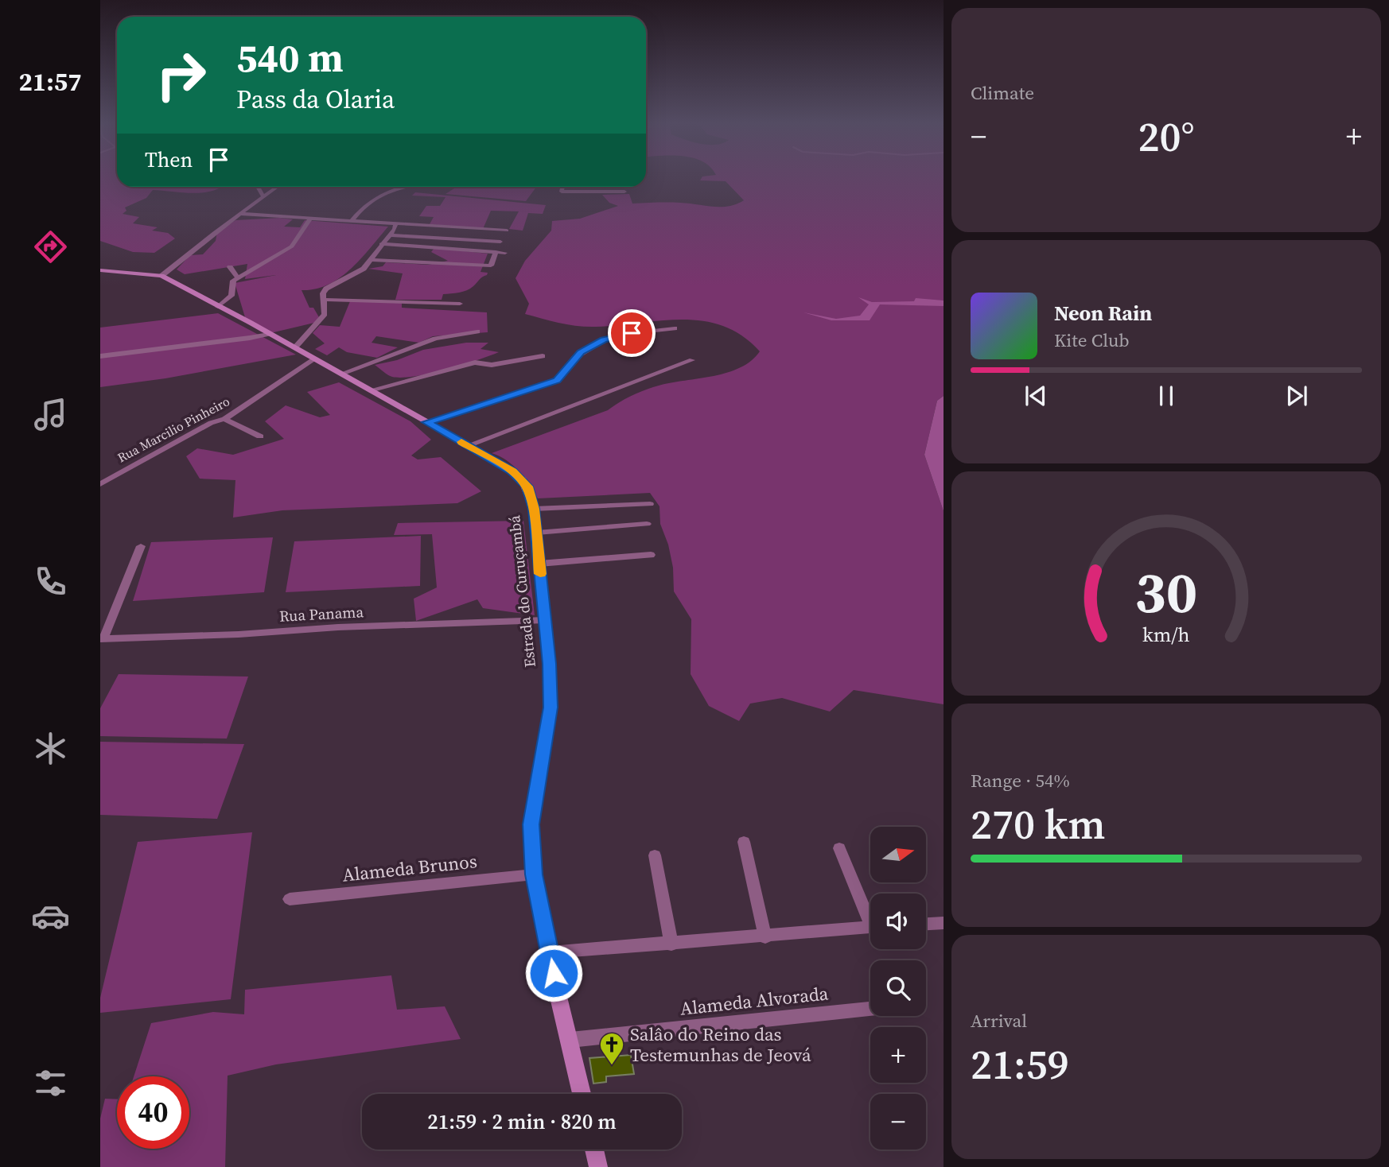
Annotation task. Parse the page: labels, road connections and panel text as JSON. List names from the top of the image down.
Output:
{
  "streets": {
    "street": [
      "Rua Marcilio Pinheiro",
      "Estrada do Curuçambá",
      "Rua Panama",
      "Alameda Brunos",
      "Alameda Alvorada"
    ]
  },
  "crossings": [
    ["Rua Marcilio Pinheiro", "Estrada do Curuçambá"],
    ["Estrada do Curuçambá", "Rua Panama"],
    ["Estrada do Curuçambá", "Alameda Brunos"],
    ["Estrada do Curuçambá", "Alameda Alvorada"]
  ],
  "places": {
    "church": ["Salâo do Reino das Testemunhas de Jeová"]
  },
  "north": "right",
  "page": {
    "tabs": "21:57",
    "tile": [
      "Climate",
      ["Range · 54%", "270 km"],
      ["Arrival", "21:59"]
    ],
    "turn": ["540 m", "Pass da Olaria"],
    "heat": ["−", "20°", "+"],
    "then": "Then",
    "song": ["Neon Rain", "Kite Club"],
    "map_buttons": ["+", "−"],
    "limit": "40",
    "trip": "21:59 · 2 min · 820 m",
    "gauge": ["30", "km/h"]
  }
}
